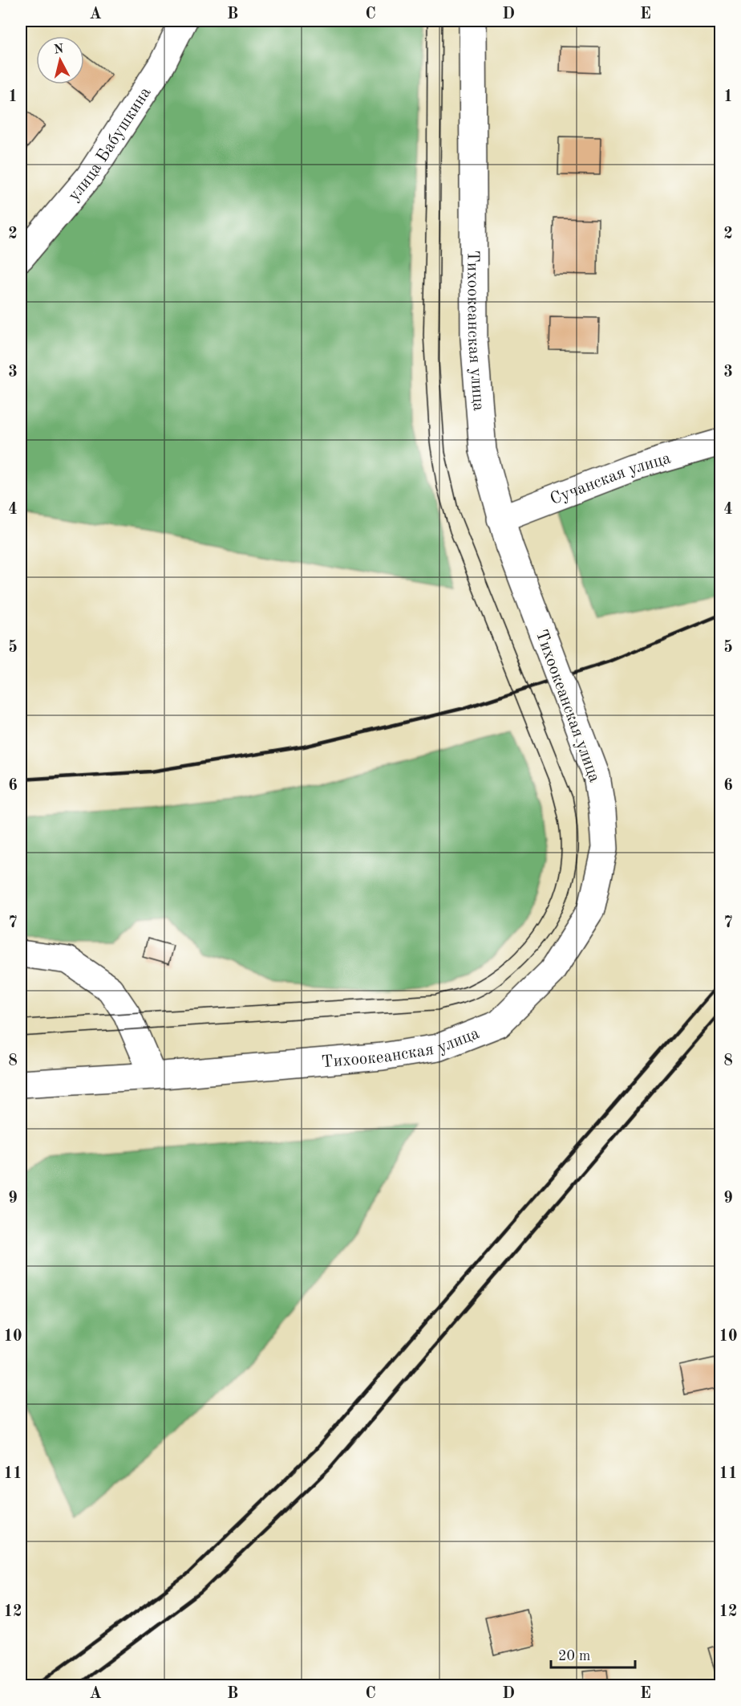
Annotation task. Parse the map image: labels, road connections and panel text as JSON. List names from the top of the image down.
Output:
{
  "streets": {
    "main road": ["улица Бабушкина", "Тихоокеанская улица", "Сучанская улица"]
  },
  "crossings": [
    ["Тихоокеанская улица", "Сучанская улица"]
  ],
  "scale_bar": "20 m",
  "north": "top",
  "grid": {
    "columns": [
      "A",
      "B",
      "C",
      "D",
      "E"
    ],
    "rows": [
      "1",
      "2",
      "3",
      "4",
      "5",
      "6",
      "7",
      "8",
      "9",
      "10",
      "11",
      "12"
    ]
  }
}
